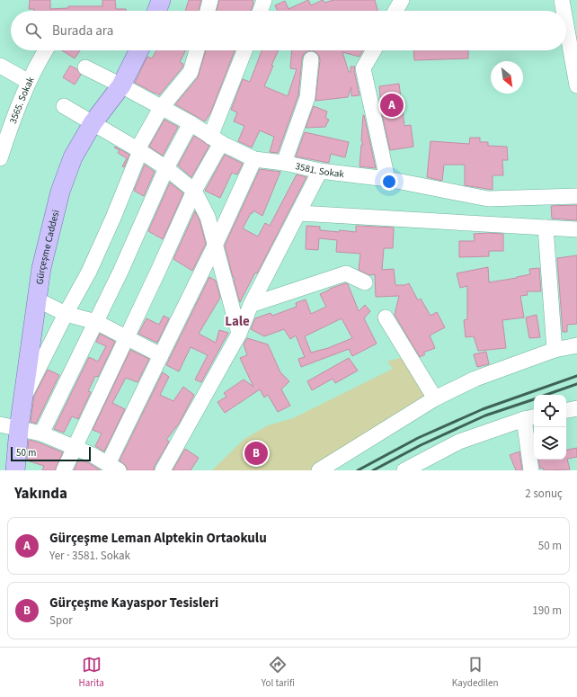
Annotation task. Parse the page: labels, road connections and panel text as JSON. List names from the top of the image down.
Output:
{
  "streets": {
    "main road": ["Gürçeşme Caddesi"],
    "street": ["3565. Sokak", "3581. Sokak"]
  },
  "crossings": [
    ["3581. Sokak", "Gürçeşme Caddesi"]
  ],
  "districts": ["Lale"],
  "scale_bar": "50 m",
  "north": "bottom right",
  "page": {
    "search": "Burada ara",
    "pins": ["A", "B"],
    "scale": "50 m",
    "heading": ["Yakında", "2 sonuç"],
    "list": [
      {
        "mark": "A",
        "name": "Gürçeşme Leman Alptekin Ortaokulu",
        "note": "Yer · 3581. Sokak",
        "value": "50 m"
      },
      {
        "mark": "B",
        "name": "Gürçeşme Kayaspor Tesisleri",
        "note": "Spor",
        "value": "190 m"
      }
    ],
    "nav": ["Harita", "Yol tarifi", "Kaydedilen"]
  }
}
